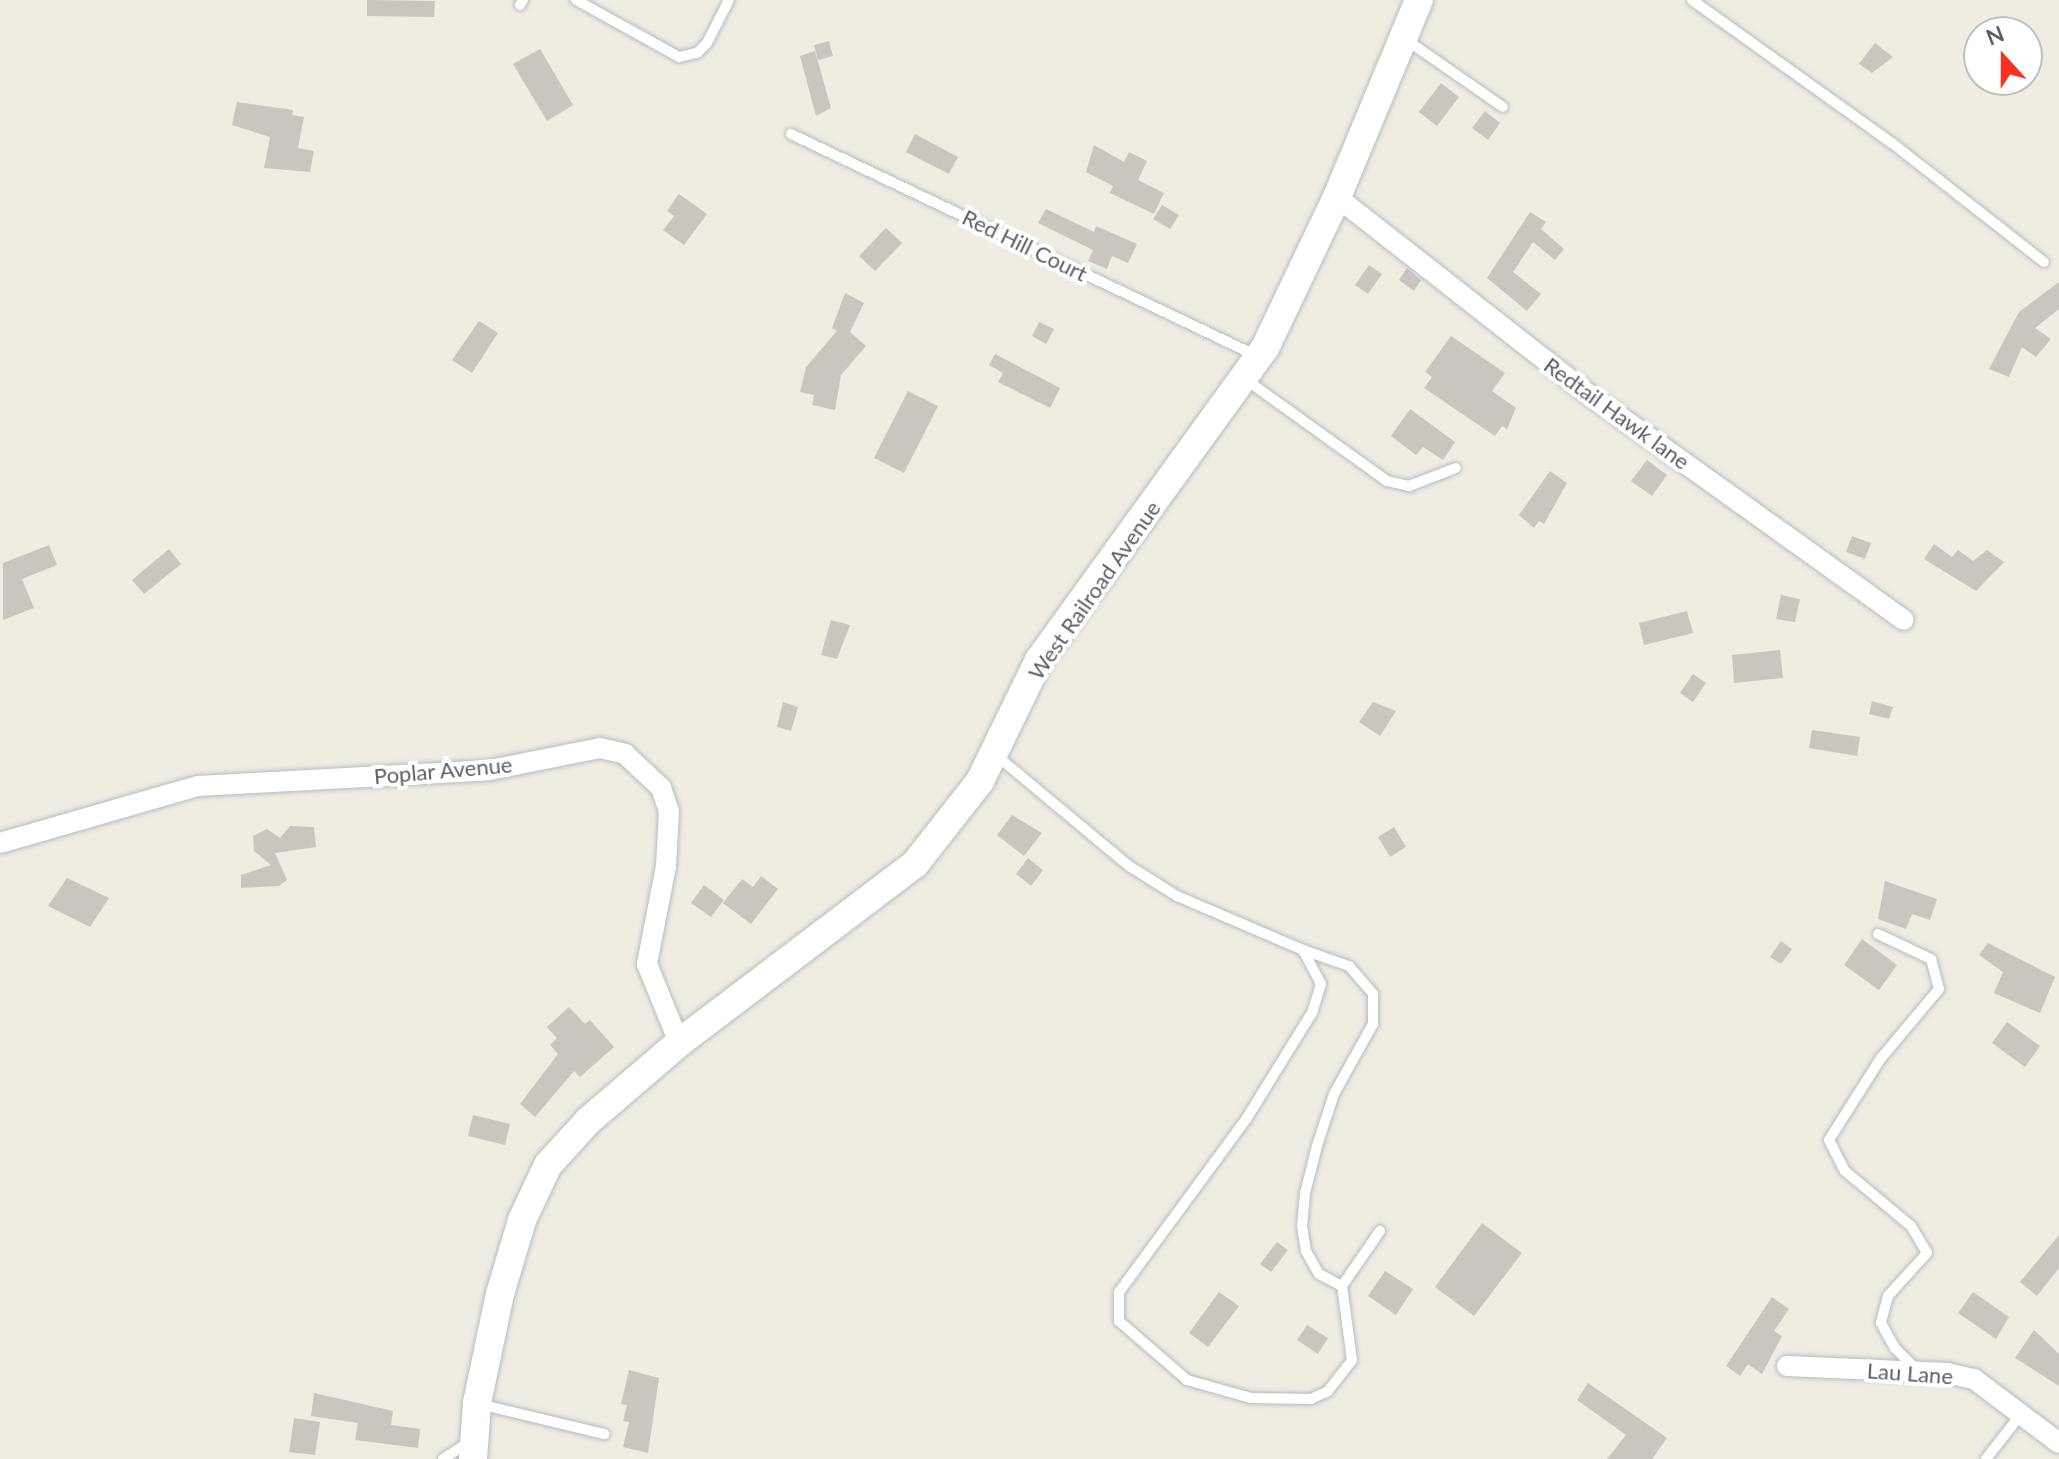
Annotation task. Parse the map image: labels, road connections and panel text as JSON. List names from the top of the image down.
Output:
{
  "streets": {
    "main road": ["West Railroad Avenue"],
    "street": ["Redtail Hawk lane", "Poplar Avenue", "Lau Lane"],
    "lane": ["Red Hill Court"]
  },
  "crossings": [
    ["Red Hill Court", "West Railroad Avenue"],
    ["Redtail Hawk lane", "West Railroad Avenue"],
    ["West Railroad Avenue", "Poplar Avenue"]
  ],
  "north": "top"
}
